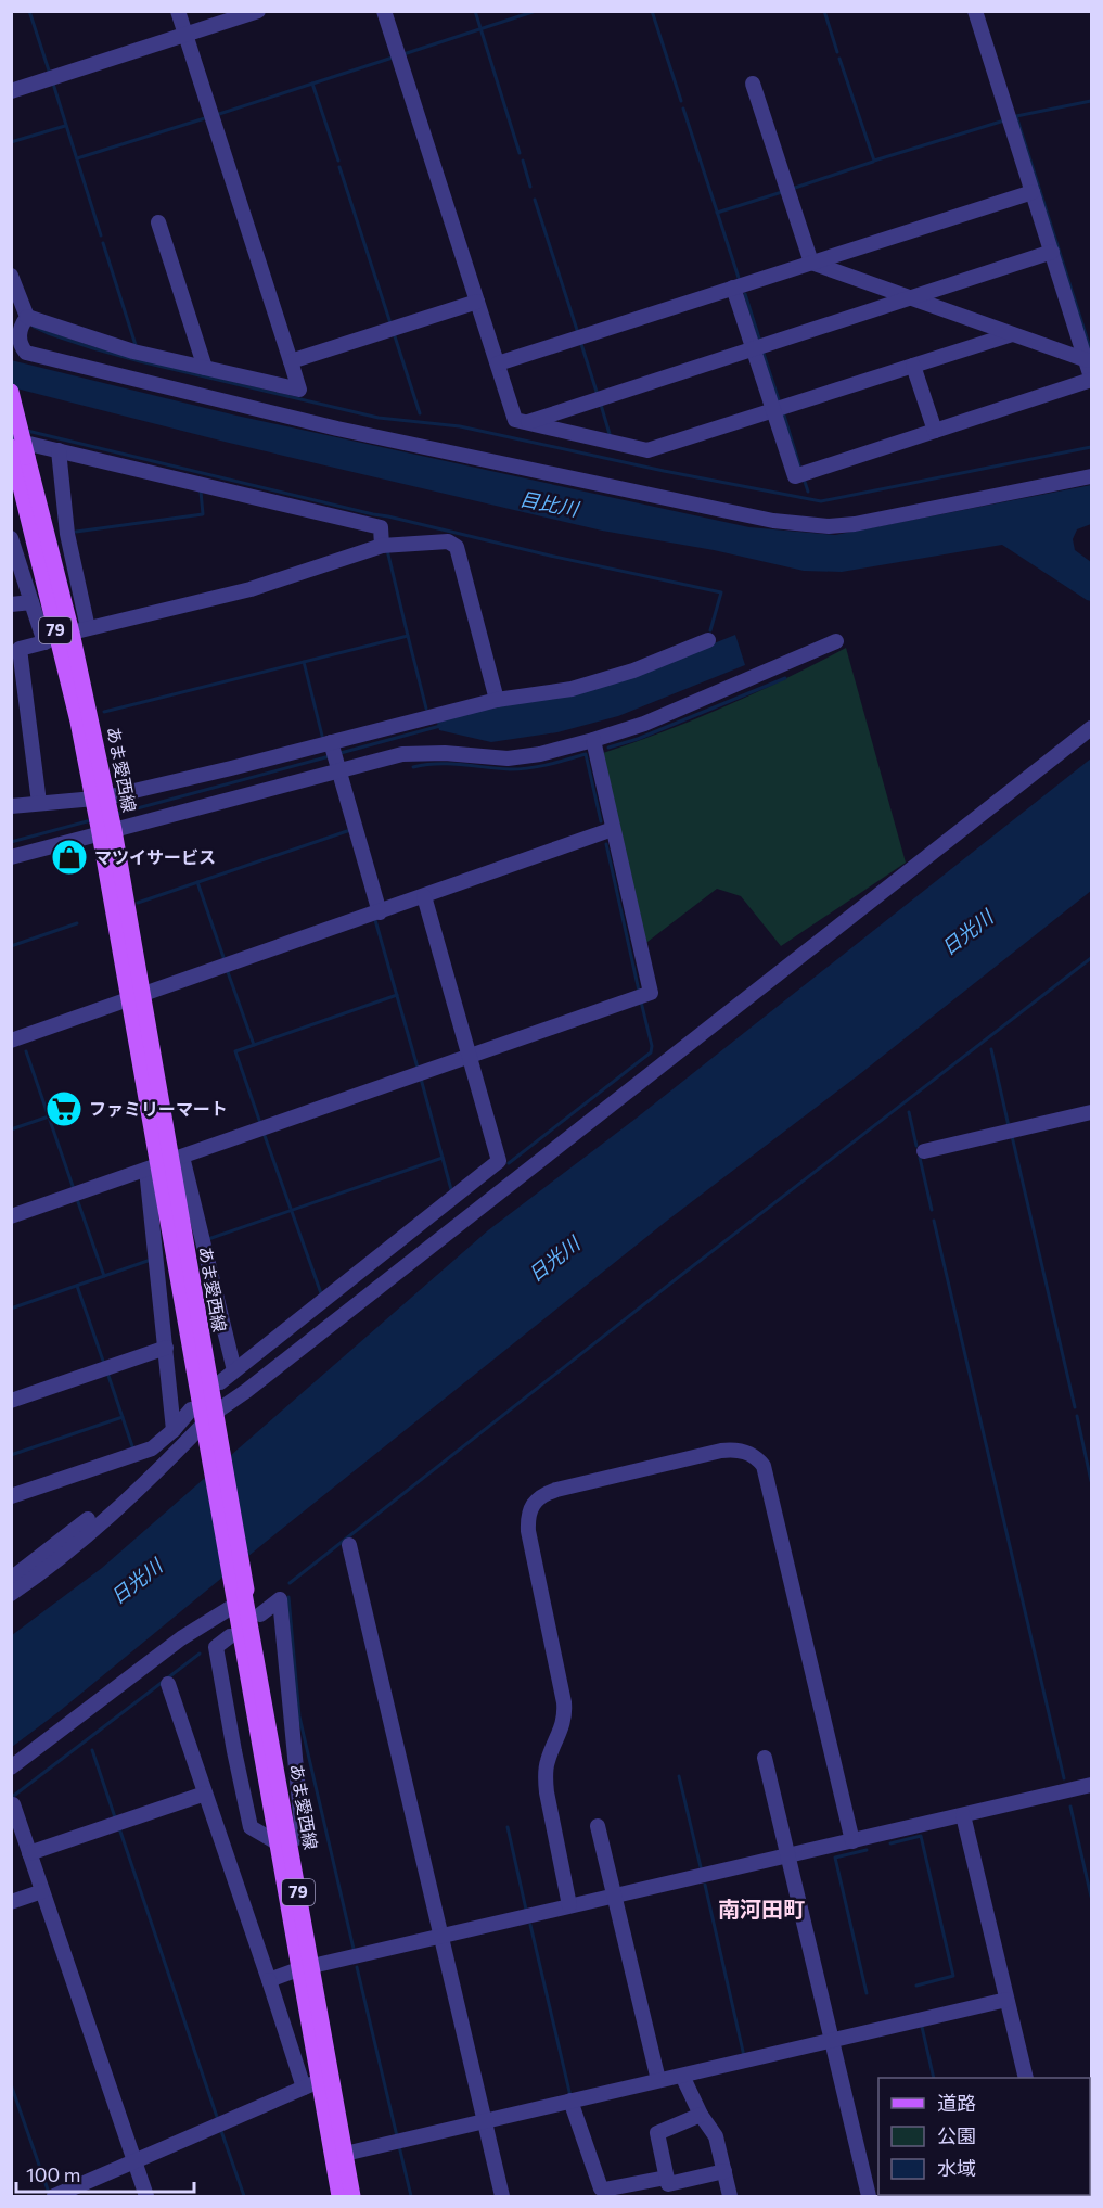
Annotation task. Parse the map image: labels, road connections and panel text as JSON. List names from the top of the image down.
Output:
{
  "streets": {
    "main road": ["79", "あま愛西線"]
  },
  "districts": ["南河田町"],
  "water": ["目比川", "日光川"],
  "places": {
    "shop": ["マツイサービス"],
    "supermarket": ["ファミリーマート"]
  },
  "legend": ["道路", "公園", "水域"],
  "scale_bar": "100 m"
}
